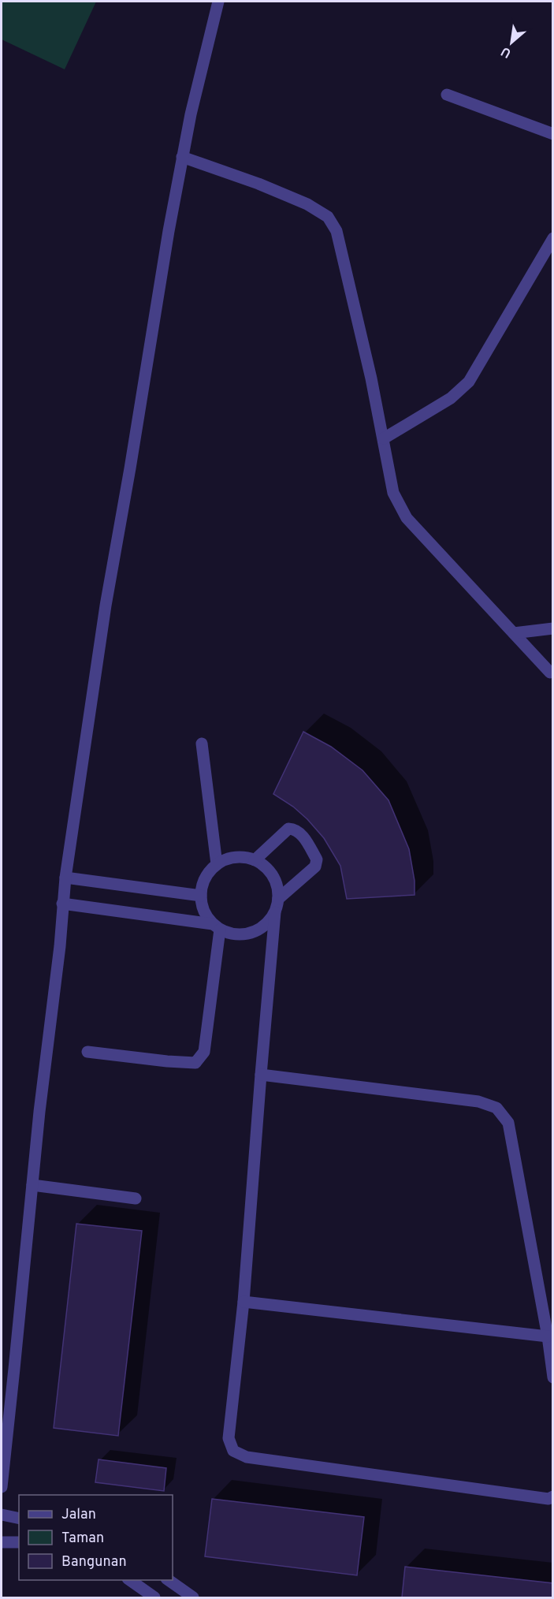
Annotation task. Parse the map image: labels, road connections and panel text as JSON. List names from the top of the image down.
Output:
{
  "legend": ["Jalan", "Taman", "Bangunan"],
  "north": "bottom left"
}
